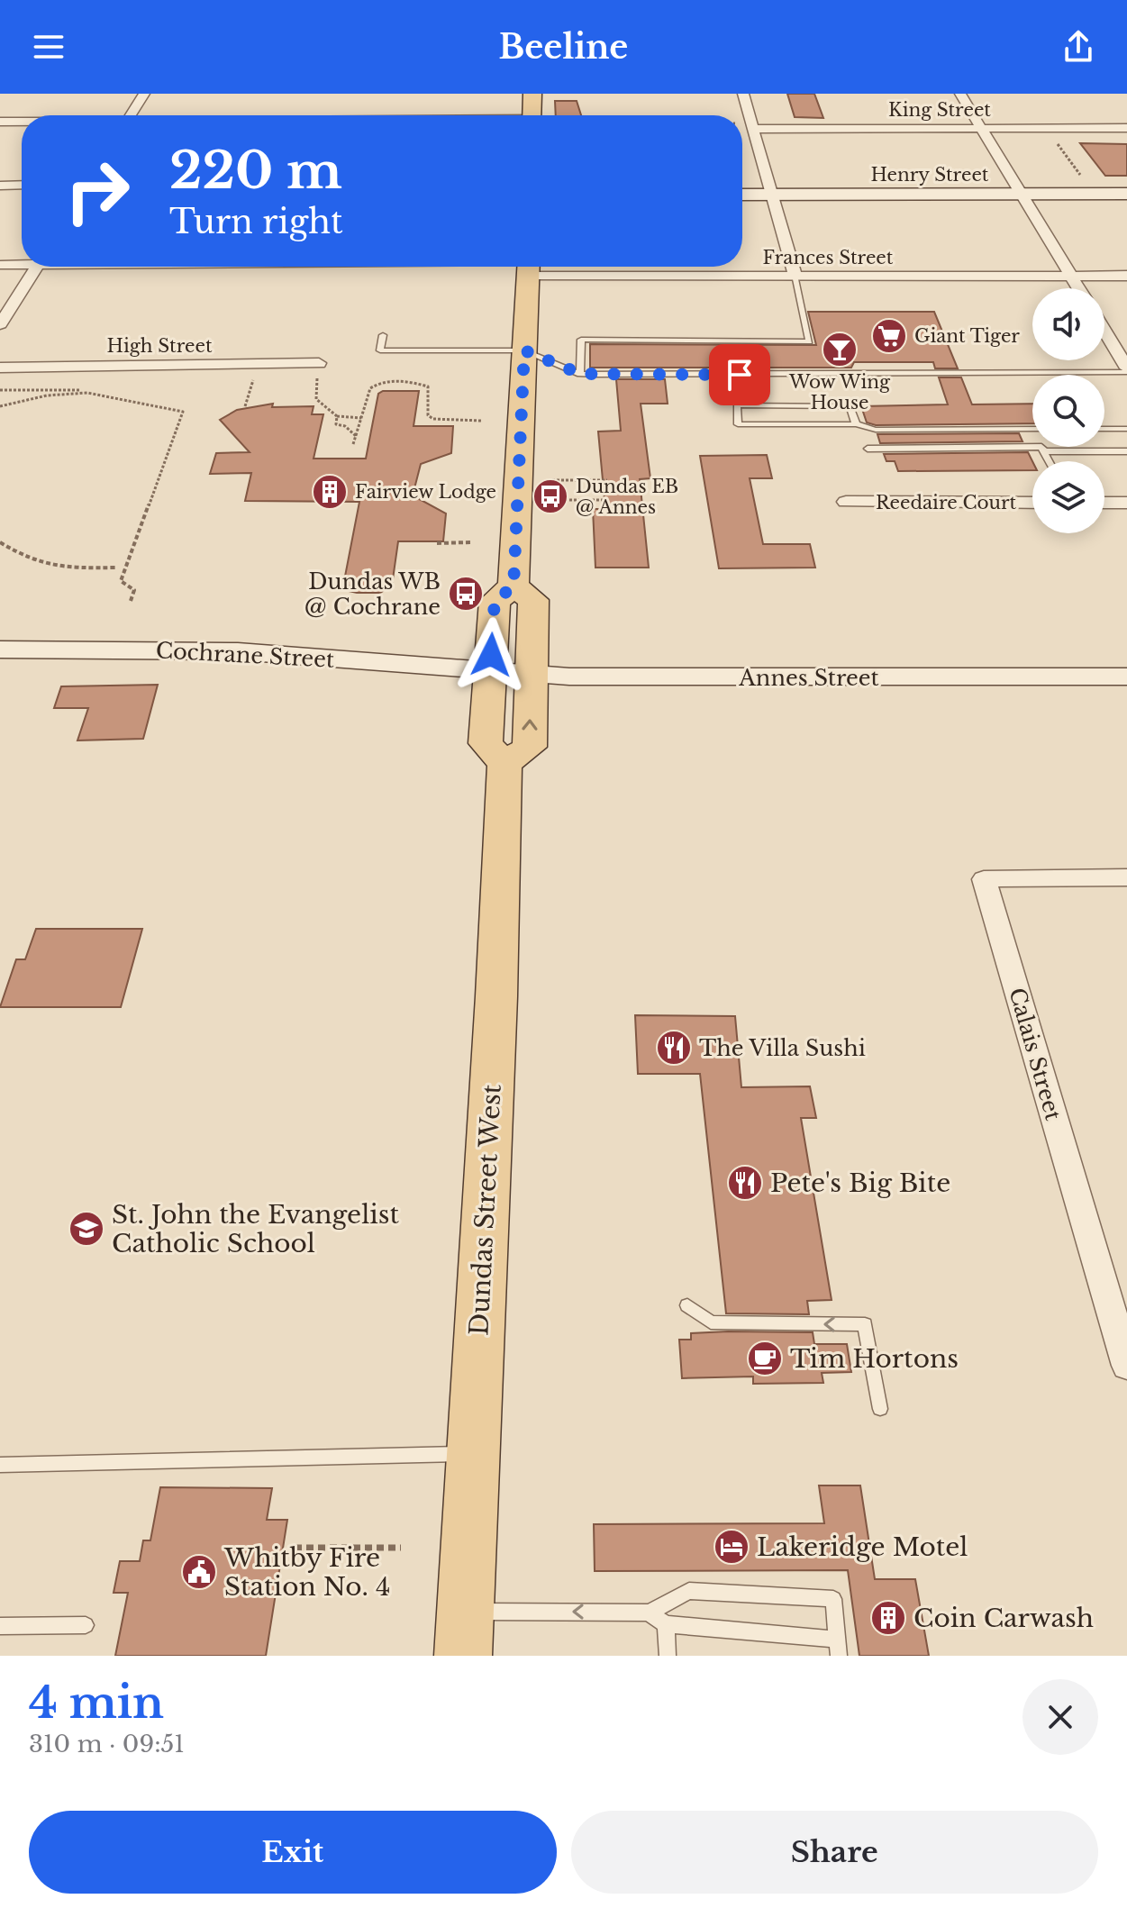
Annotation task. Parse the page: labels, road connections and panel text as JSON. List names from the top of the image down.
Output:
{
  "streets": {
    "main road": [
      "Henry Street",
      "Cochrane Street",
      "Annes Street",
      "Dundas Street West"
    ],
    "street": [
      "King Street",
      "Frances Street",
      "High Street",
      "Reedaire Court",
      "Calais Street"
    ]
  },
  "crossings": [
    ["Cochrane Street", "Annes Street"]
  ],
  "places": {
    "supermarket": ["Giant Tiger"],
    "bar": ["Wow Wing House"],
    "building": ["Fairview Lodge", "Coin Carwash"],
    "bus stop": ["Dundas EB @ Annes", "Dundas WB @ Cochrane"],
    "restaurant": ["The Villa Sushi", "Pete's Big Bite"],
    "school or university": ["St. John the Evangelist Catholic School"],
    "cafe": ["Tim Hortons"],
    "hotel": ["Lakeridge Motel"],
    "public building": ["Whitby Fire Station No. 4"]
  },
  "page": {
    "header": "Beeline",
    "turn": ["220 m", "Turn right"],
    "heading": ["4 min", "310 m · 09:51"],
    "buttons": ["Exit", "Share"]
  }
}
